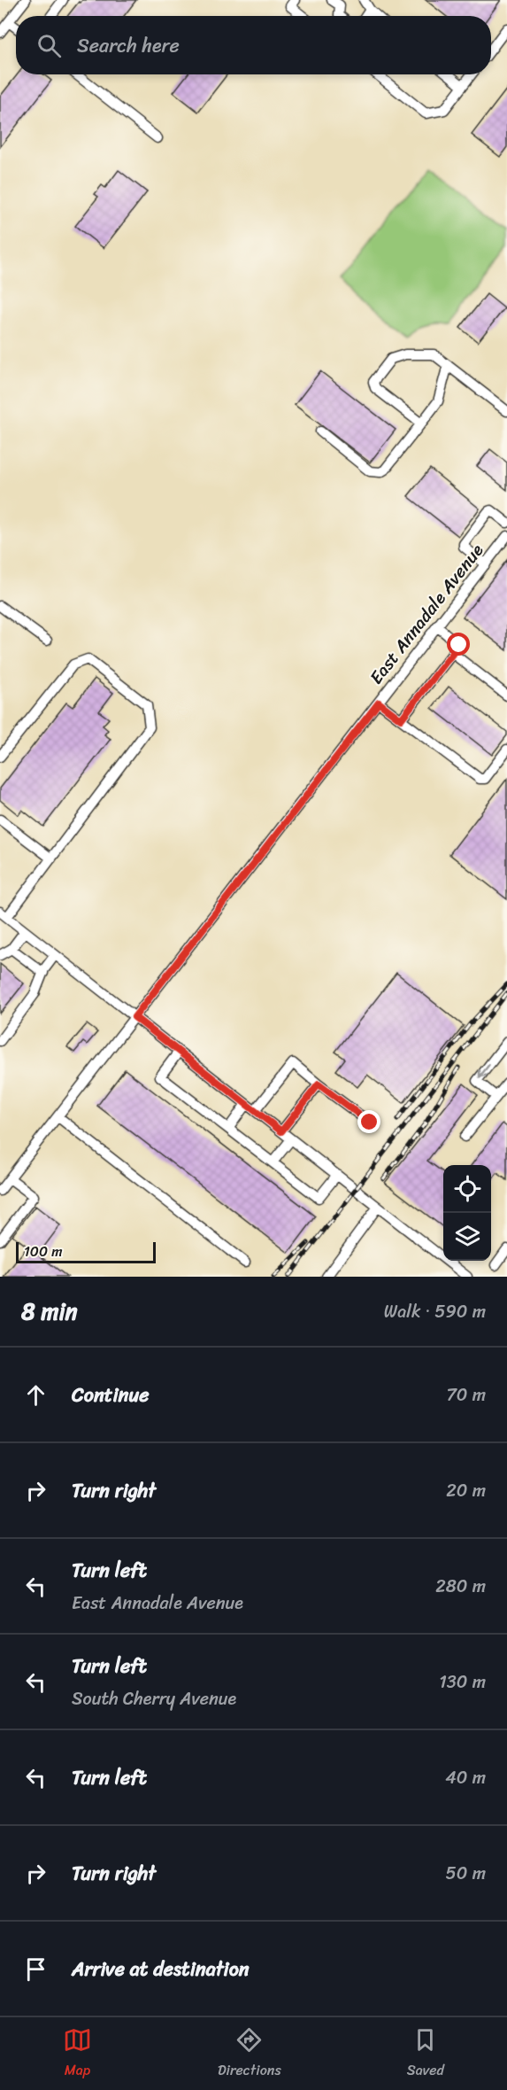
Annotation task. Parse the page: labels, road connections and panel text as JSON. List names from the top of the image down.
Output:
{
  "streets": {
    "street": ["East Annadale Avenue"]
  },
  "scale_bar": "100 m",
  "page": {
    "search": "Search here",
    "scale": "100 m",
    "heading": ["8 min", "Walk · 590 m"],
    "list": [
      ["Continue", "70 m"],
      ["Turn right", "20 m"],
      ["Turn left", "East Annadale Avenue", "280 m"],
      ["Turn left", "South Cherry Avenue", "130 m"],
      ["Turn left", "40 m"],
      ["Turn right", "50 m"],
      "Arrive at destination"
    ],
    "nav": ["Map", "Directions", "Saved"]
  }
}
